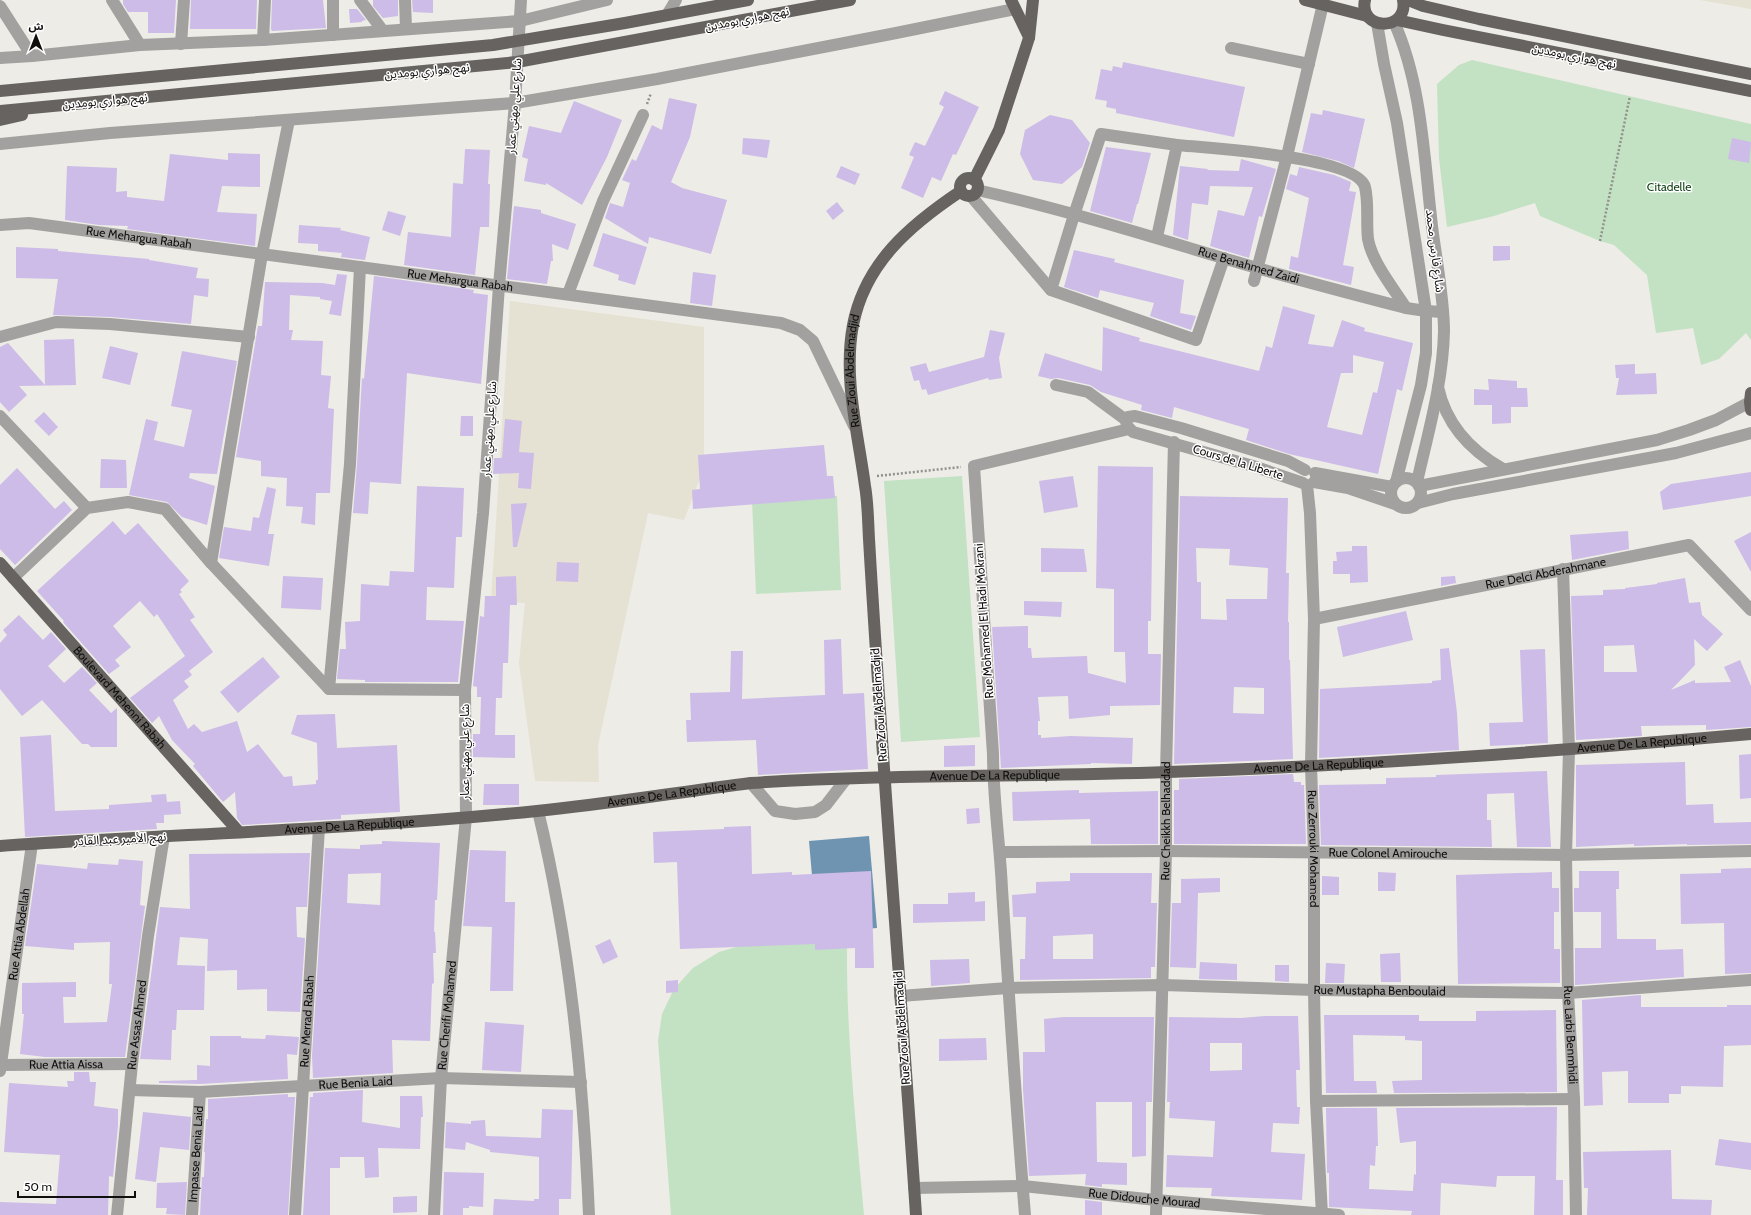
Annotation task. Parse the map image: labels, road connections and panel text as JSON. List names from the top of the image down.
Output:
{
  "streets": {
    "main road": [
      "نهج هواري بومدين",
      "Rue Zioui Abdelmadjid",
      "Boulevard Mehenni Rabah",
      "Avenue De La Republique",
      "نهج الأمير عبد القادر"
    ],
    "street": [
      "شارع علي مهني عمار",
      "Rue Mehargua Rabah",
      "شارع فارس محمد",
      "Rue Benahmed Zaidi",
      "Cours de la Liberte",
      "Rue Delci Abderahmane",
      "Rue Mohamed El Hadi Mokrani",
      "Rue Cheikkh Belhaddad",
      "Rue Zerrouki Mohamed",
      "Rue Colonel Amirouche",
      "Rue Attia Abdellah",
      "Rue Mustapha Benboulaid",
      "Rue Cherifi Mohamed",
      "Rue Merrad Rabah",
      "Rue Assas Ahmed",
      "Rue Larbi Benmhidi",
      "Rue Attia Aissa",
      "Rue Benia Laid",
      "Impasse Benia Laid",
      "Rue Didouche Mourad"
    ]
  },
  "crossings": [
    ["نهج هواري بومدين", "شارع علي مهني عمار"],
    ["نهج هواري بومدين", "شارع فارس محمد"],
    ["شارع علي مهني عمار", "Rue Mehargua Rabah"],
    ["شارع علي مهني عمار", "Avenue De La Republique"],
    ["شارع علي مهني عمار", "Rue Cherifi Mohamed"],
    ["Rue Mehargua Rabah", "Rue Zioui Abdelmadjid"],
    ["شارع فارس محمد", "Rue Benahmed Zaidi"],
    ["شارع فارس محمد", "Cours de la Liberte"],
    ["Rue Benahmed Zaidi", "Rue Zioui Abdelmadjid"],
    ["Rue Zioui Abdelmadjid", "Avenue De La Republique"],
    ["Rue Zioui Abdelmadjid", "Rue Mustapha Benboulaid"],
    ["Rue Zioui Abdelmadjid", "Rue Didouche Mourad"],
    ["Cours de la Liberte", "Rue Mohamed El Hadi Mokrani"],
    ["Cours de la Liberte", "Rue Cheikkh Belhaddad"],
    ["Cours de la Liberte", "Rue Zerrouki Mohamed"],
    ["Rue Delci Abderahmane", "Rue Zerrouki Mohamed"],
    ["Rue Delci Abderahmane", "Rue Larbi Benmhidi"],
    ["Rue Mohamed El Hadi Mokrani", "Avenue De La Republique"],
    ["Rue Mohamed El Hadi Mokrani", "Rue Colonel Amirouche"],
    ["Rue Mohamed El Hadi Mokrani", "Rue Mustapha Benboulaid"],
    ["Rue Mohamed El Hadi Mokrani", "Rue Didouche Mourad"],
    ["Boulevard Mehenni Rabah", "Avenue De La Republique"],
    ["Boulevard Mehenni Rabah", "نهج الأمير عبد القادر"],
    ["Avenue De La Republique", "Rue Cheikkh Belhaddad"],
    ["Avenue De La Republique", "نهج الأمير عبد القادر"],
    ["Avenue De La Republique", "Rue Zerrouki Mohamed"],
    ["Avenue De La Republique", "Rue Cherifi Mohamed"],
    ["Avenue De La Republique", "Rue Merrad Rabah"],
    ["Avenue De La Republique", "Rue Larbi Benmhidi"],
    ["Rue Cheikkh Belhaddad", "Rue Colonel Amirouche"],
    ["Rue Cheikkh Belhaddad", "Rue Mustapha Benboulaid"],
    ["Rue Cheikkh Belhaddad", "Rue Didouche Mourad"],
    ["نهج الأمير عبد القادر", "Rue Attia Abdellah"],
    ["نهج الأمير عبد القادر", "Rue Assas Ahmed"],
    ["Rue Zerrouki Mohamed", "Rue Colonel Amirouche"],
    ["Rue Zerrouki Mohamed", "Rue Mustapha Benboulaid"],
    ["Rue Zerrouki Mohamed", "Rue Didouche Mourad"],
    ["Rue Colonel Amirouche", "Rue Larbi Benmhidi"],
    ["Rue Attia Abdellah", "Rue Attia Aissa"],
    ["Rue Mustapha Benboulaid", "Rue Larbi Benmhidi"],
    ["Rue Cherifi Mohamed", "Rue Benia Laid"],
    ["Rue Merrad Rabah", "Rue Benia Laid"],
    ["Rue Assas Ahmed", "Rue Attia Aissa"],
    ["Rue Assas Ahmed", "Rue Benia Laid"],
    ["Rue Benia Laid", "Impasse Benia Laid"]
  ],
  "parks": ["Citadelle"],
  "scale_bar": "50 m",
  "north": "top"
}
